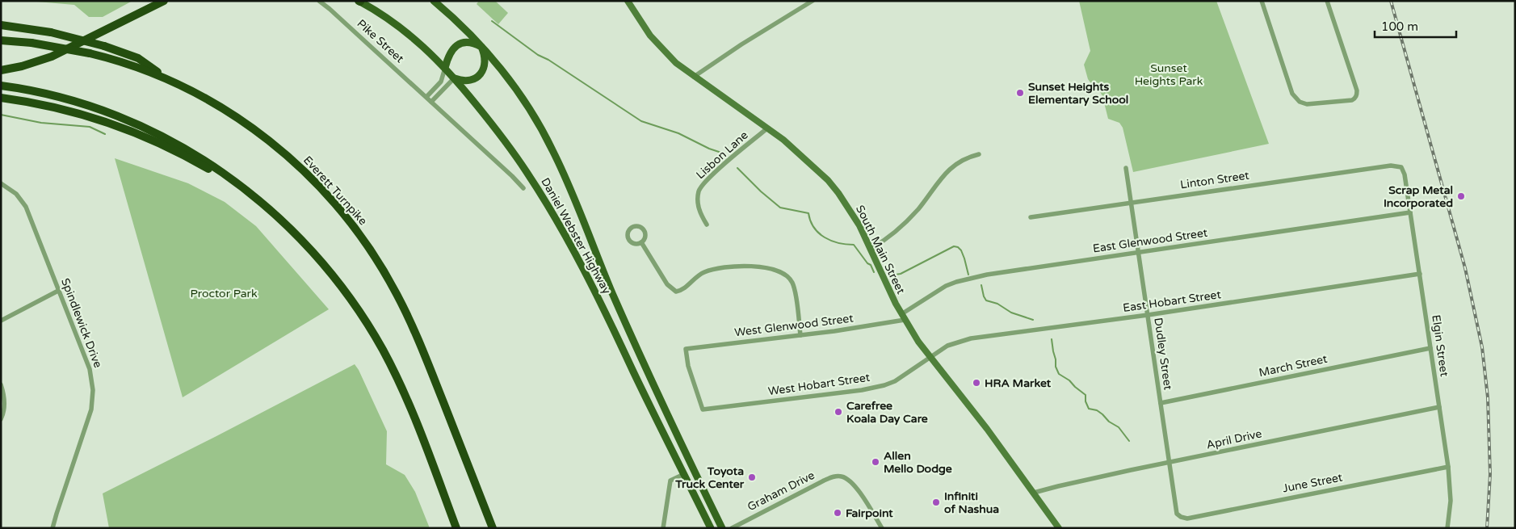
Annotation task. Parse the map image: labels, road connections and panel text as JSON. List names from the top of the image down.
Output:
{
  "streets": {
    "highway": ["Everett Turnpike"],
    "main road": ["Daniel Webster Highway"],
    "street": [
      "Pike Street",
      "Lisbon Lane",
      "Linton Street",
      "East Glenwood Street",
      "South Main Street",
      "East Hobart Street",
      "Spindlewick Drive",
      "West Glenwood Street",
      "Elgin Street",
      "Dudley Street",
      "March Street",
      "West Hobart Street",
      "April Drive",
      "June Street",
      "Graham Drive"
    ]
  },
  "crossings": [
    ["Lisbon Lane", "South Main Street"],
    ["Linton Street", "Elgin Street"],
    ["Linton Street", "Dudley Street"],
    ["East Glenwood Street", "South Main Street"],
    ["East Glenwood Street", "West Glenwood Street"],
    ["East Glenwood Street", "Elgin Street"],
    ["East Glenwood Street", "Dudley Street"],
    ["South Main Street", "East Hobart Street"],
    ["South Main Street", "West Glenwood Street"],
    ["South Main Street", "West Hobart Street"],
    ["South Main Street", "April Drive"],
    ["East Hobart Street", "Elgin Street"],
    ["East Hobart Street", "Dudley Street"],
    ["East Hobart Street", "West Hobart Street"],
    ["West Glenwood Street", "West Hobart Street"],
    ["Elgin Street", "March Street"],
    ["Elgin Street", "April Drive"],
    ["Elgin Street", "June Street"],
    ["Dudley Street", "March Street"],
    ["Dudley Street", "April Drive"],
    ["Dudley Street", "June Street"]
  ],
  "parks": ["Sunset Heights Park", "Proctor Park"],
  "places": [
    "Sunset Heights Elementary School",
    "Scrap Metal Incorporated",
    "HRA Market",
    "Carefree Koala Day Care",
    "Allen Mello Dodge",
    "Toyota Truck Center",
    "Infiniti of Nashua",
    "Fairpoint"
  ],
  "scale_bar": "100 m"
}
